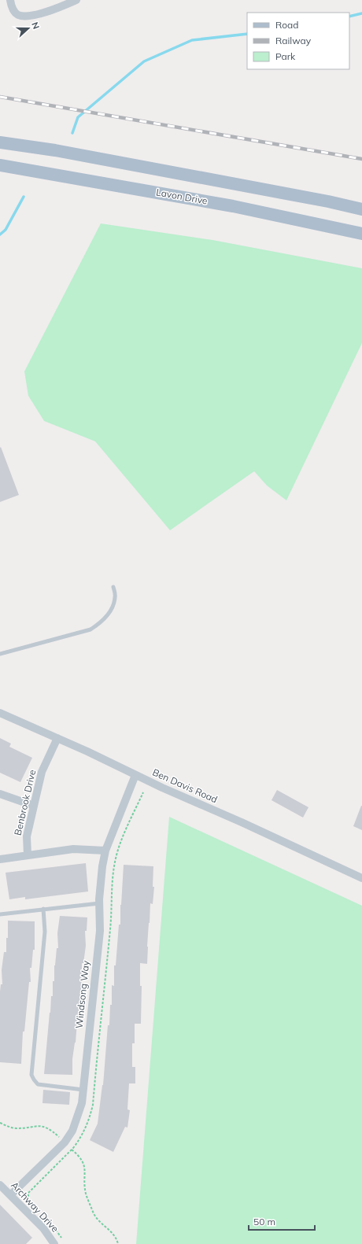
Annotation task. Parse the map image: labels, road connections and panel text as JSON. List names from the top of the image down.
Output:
{
  "streets": {
    "main road": ["Lavon Drive"],
    "street": [
      "Ben Davis Road",
      "Benbrook Drive",
      "Windsong Way",
      "Archway Drive"
    ]
  },
  "crossings": [
    ["Ben Davis Road", "Benbrook Drive"],
    ["Ben Davis Road", "Windsong Way"],
    ["Windsong Way", "Archway Drive"]
  ],
  "legend": ["Road", "Railway", "Park"],
  "scale_bar": "50 m",
  "north": "right"
}
